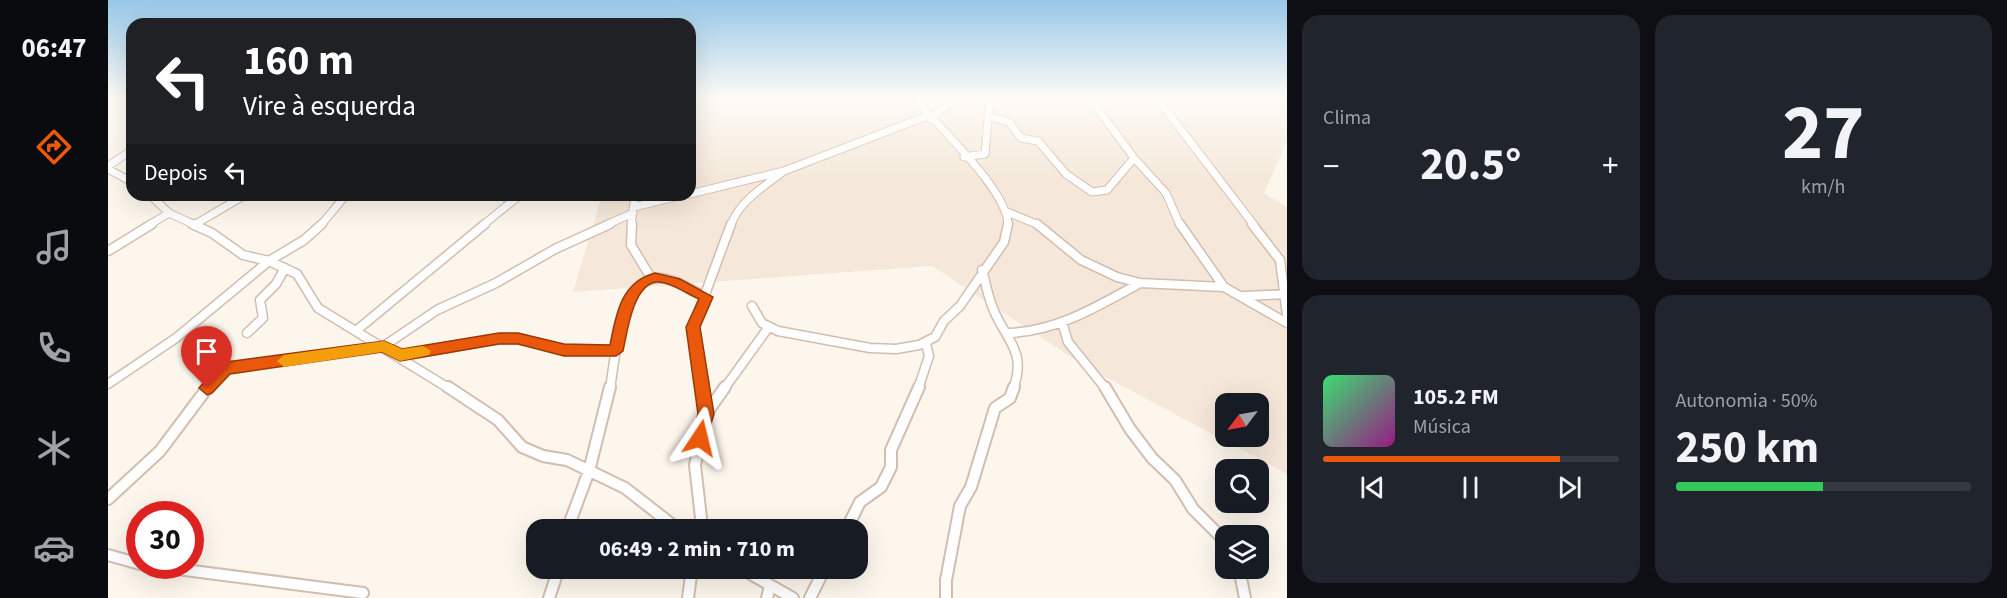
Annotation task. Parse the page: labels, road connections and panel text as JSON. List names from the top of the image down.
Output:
{
  "north": "bottom left",
  "page": {
    "tabs": "06:47",
    "tile": [
      "Clima",
      ["27", "km/h"],
      ["Autonomia · 50%", "250 km"]
    ],
    "turn": ["160 m", "Vire à esquerda"],
    "heat": ["−", "20.5°", "+"],
    "then": "Depois",
    "song": ["105.2 FM", "Música"],
    "limit": "30",
    "trip": "06:49 · 2 min · 710 m"
  }
}
